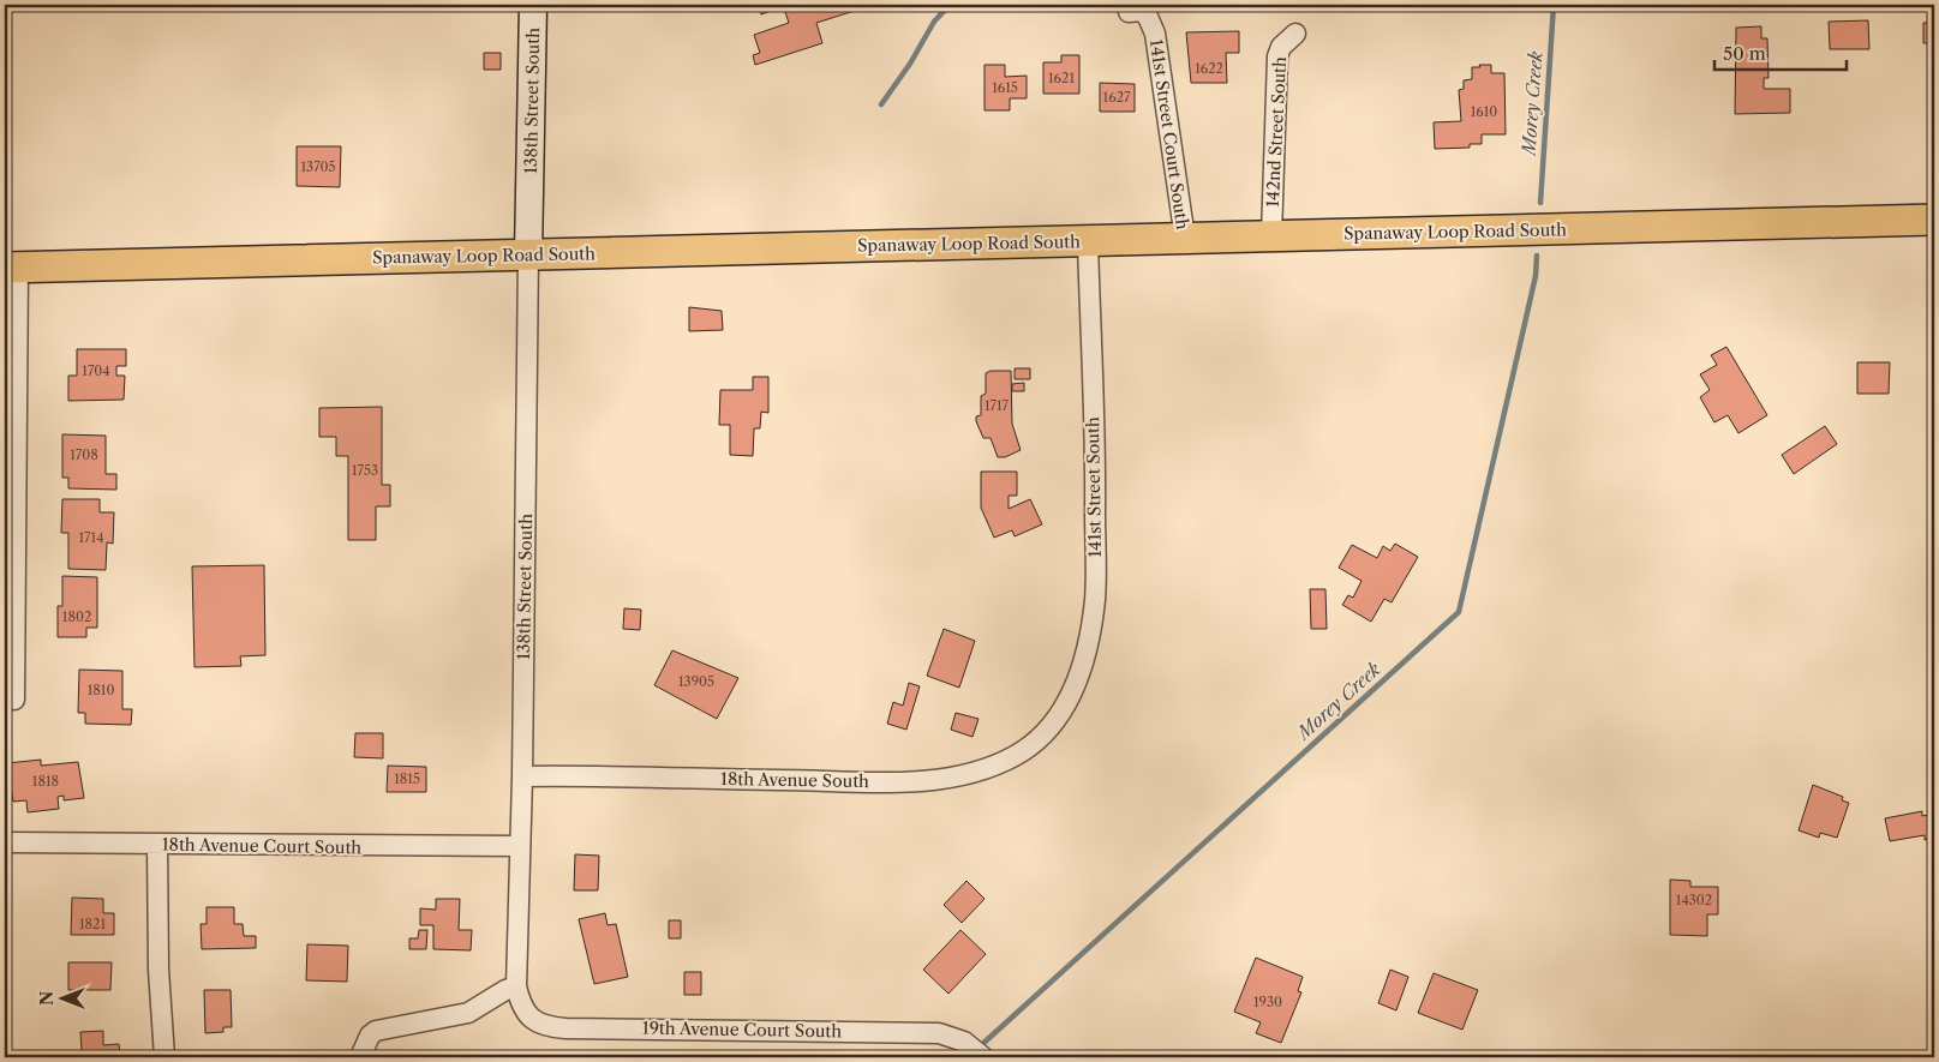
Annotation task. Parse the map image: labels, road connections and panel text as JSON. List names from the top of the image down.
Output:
{
  "streets": {
    "main road": ["Spanaway Loop Road South"],
    "street": [
      "138th Street South",
      "142nd Street South",
      "141st Street Court South",
      "141st Street South",
      "18th Avenue South",
      "18th Avenue Court South",
      "19th Avenue Court South"
    ]
  },
  "crossings": [
    ["138th Street South", "Spanaway Loop Road South"],
    ["138th Street South", "18th Avenue South"],
    ["138th Street South", "18th Avenue Court South"],
    ["138th Street South", "19th Avenue Court South"],
    ["142nd Street South", "Spanaway Loop Road South"],
    ["141st Street Court South", "Spanaway Loop Road South"],
    ["Spanaway Loop Road South", "141st Street South"],
    ["141st Street South", "18th Avenue South"]
  ],
  "water": ["Morey Creek"],
  "house_numbers": [
    "1622",
    "1621",
    "1615",
    "1627",
    "1610",
    "13705",
    "1704",
    "1717",
    "1708",
    "1753",
    "1714",
    "1802",
    "13905",
    "1810",
    "1815",
    "1818",
    "14302",
    "1821",
    "1930"
  ],
  "scale_bar": "50 m",
  "north": "left"
}
